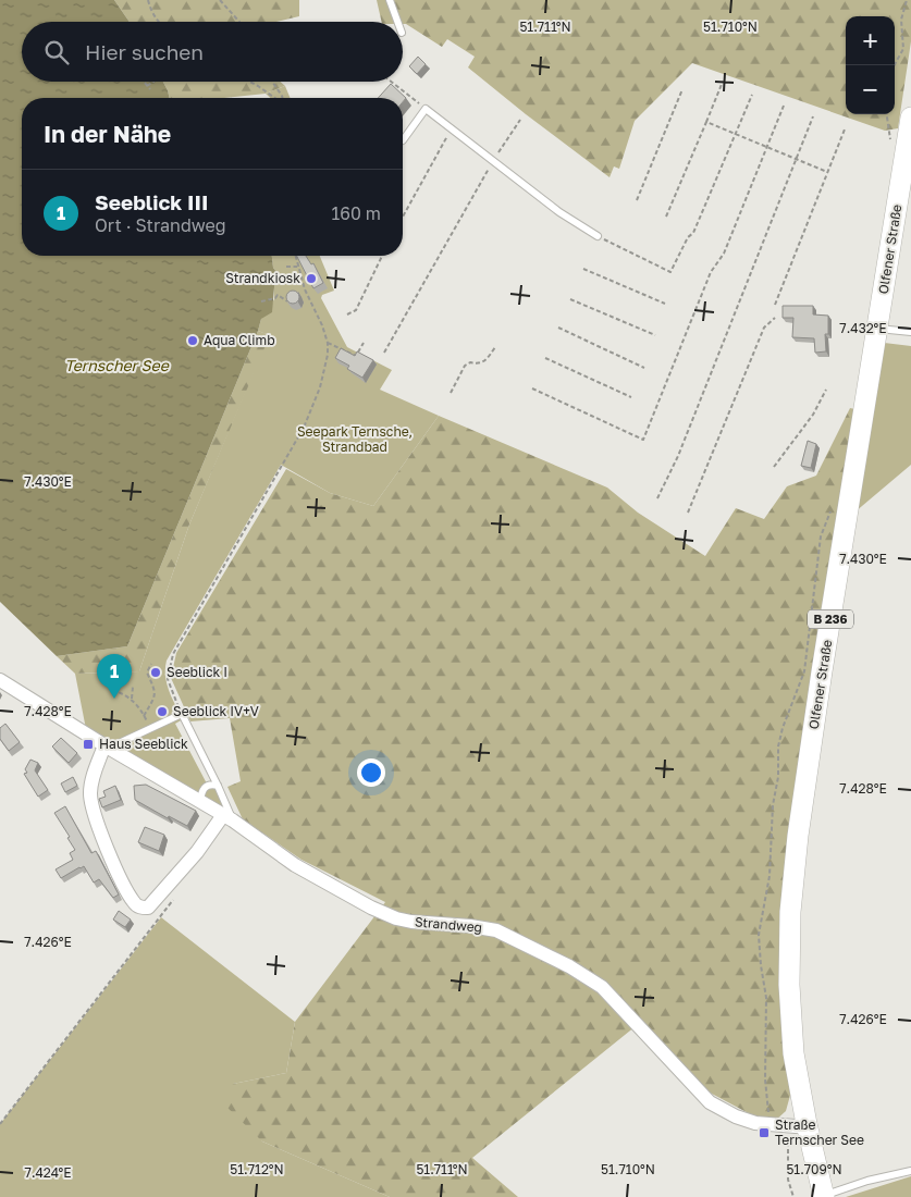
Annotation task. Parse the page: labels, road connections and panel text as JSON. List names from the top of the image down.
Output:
{
  "streets": {
    "main road": ["Olfener Straße", "B 236"],
    "street": ["Strandweg"]
  },
  "crossings": [
    ["Olfener Straße", "B 236"]
  ],
  "water": ["Ternscher See"],
  "parks": ["Seepark Ternsche, Strandbad"],
  "places": {
    "other": [
      "Strandkiosk",
      "Aqua Climb",
      "Seeblick I",
      "Seeblick IV+V"
    ],
    "transit": ["Haus Seeblick", "Straße Ternscher See"]
  },
  "page": {
    "map_buttons": ["+", "−"],
    "search": "Hier suchen",
    "heading": "In der Nähe",
    "list": [
      {
        "mark": "1",
        "name": "Seeblick III",
        "note": "Ort · Strandweg",
        "value": "160 m"
      }
    ],
    "pins": "1"
  },
  "coordinates": [
    "51.711°N",
    "51.710°N",
    "7.432°E",
    "7.430°E",
    "7.428°E",
    "7.426°E",
    "51.712°N",
    "51.709°N",
    "7.424°E"
  ]
}
